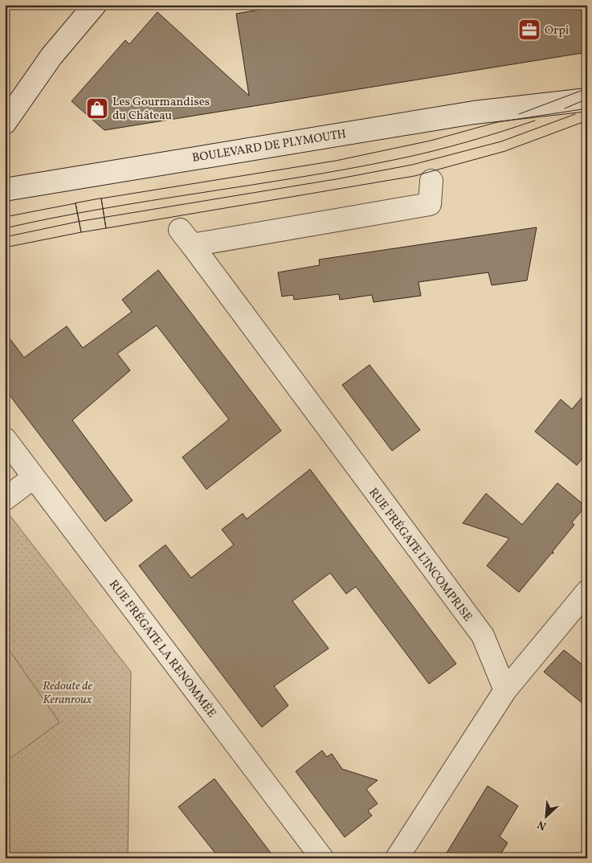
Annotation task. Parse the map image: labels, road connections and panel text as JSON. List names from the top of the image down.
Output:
{
  "streets": {
    "street": ["BOULEVARD DE PLYMOUTH", "RUE FRÉGATE L'INCOMPRISE", "RUE FRÉGATE LA RENOMMÉE"]
  },
  "parks": ["Redoute de Keranroux"],
  "places": {
    "office": ["Orpi"],
    "shop": ["Les Gourmandises du Château"]
  },
  "north": "bottom left"
}
